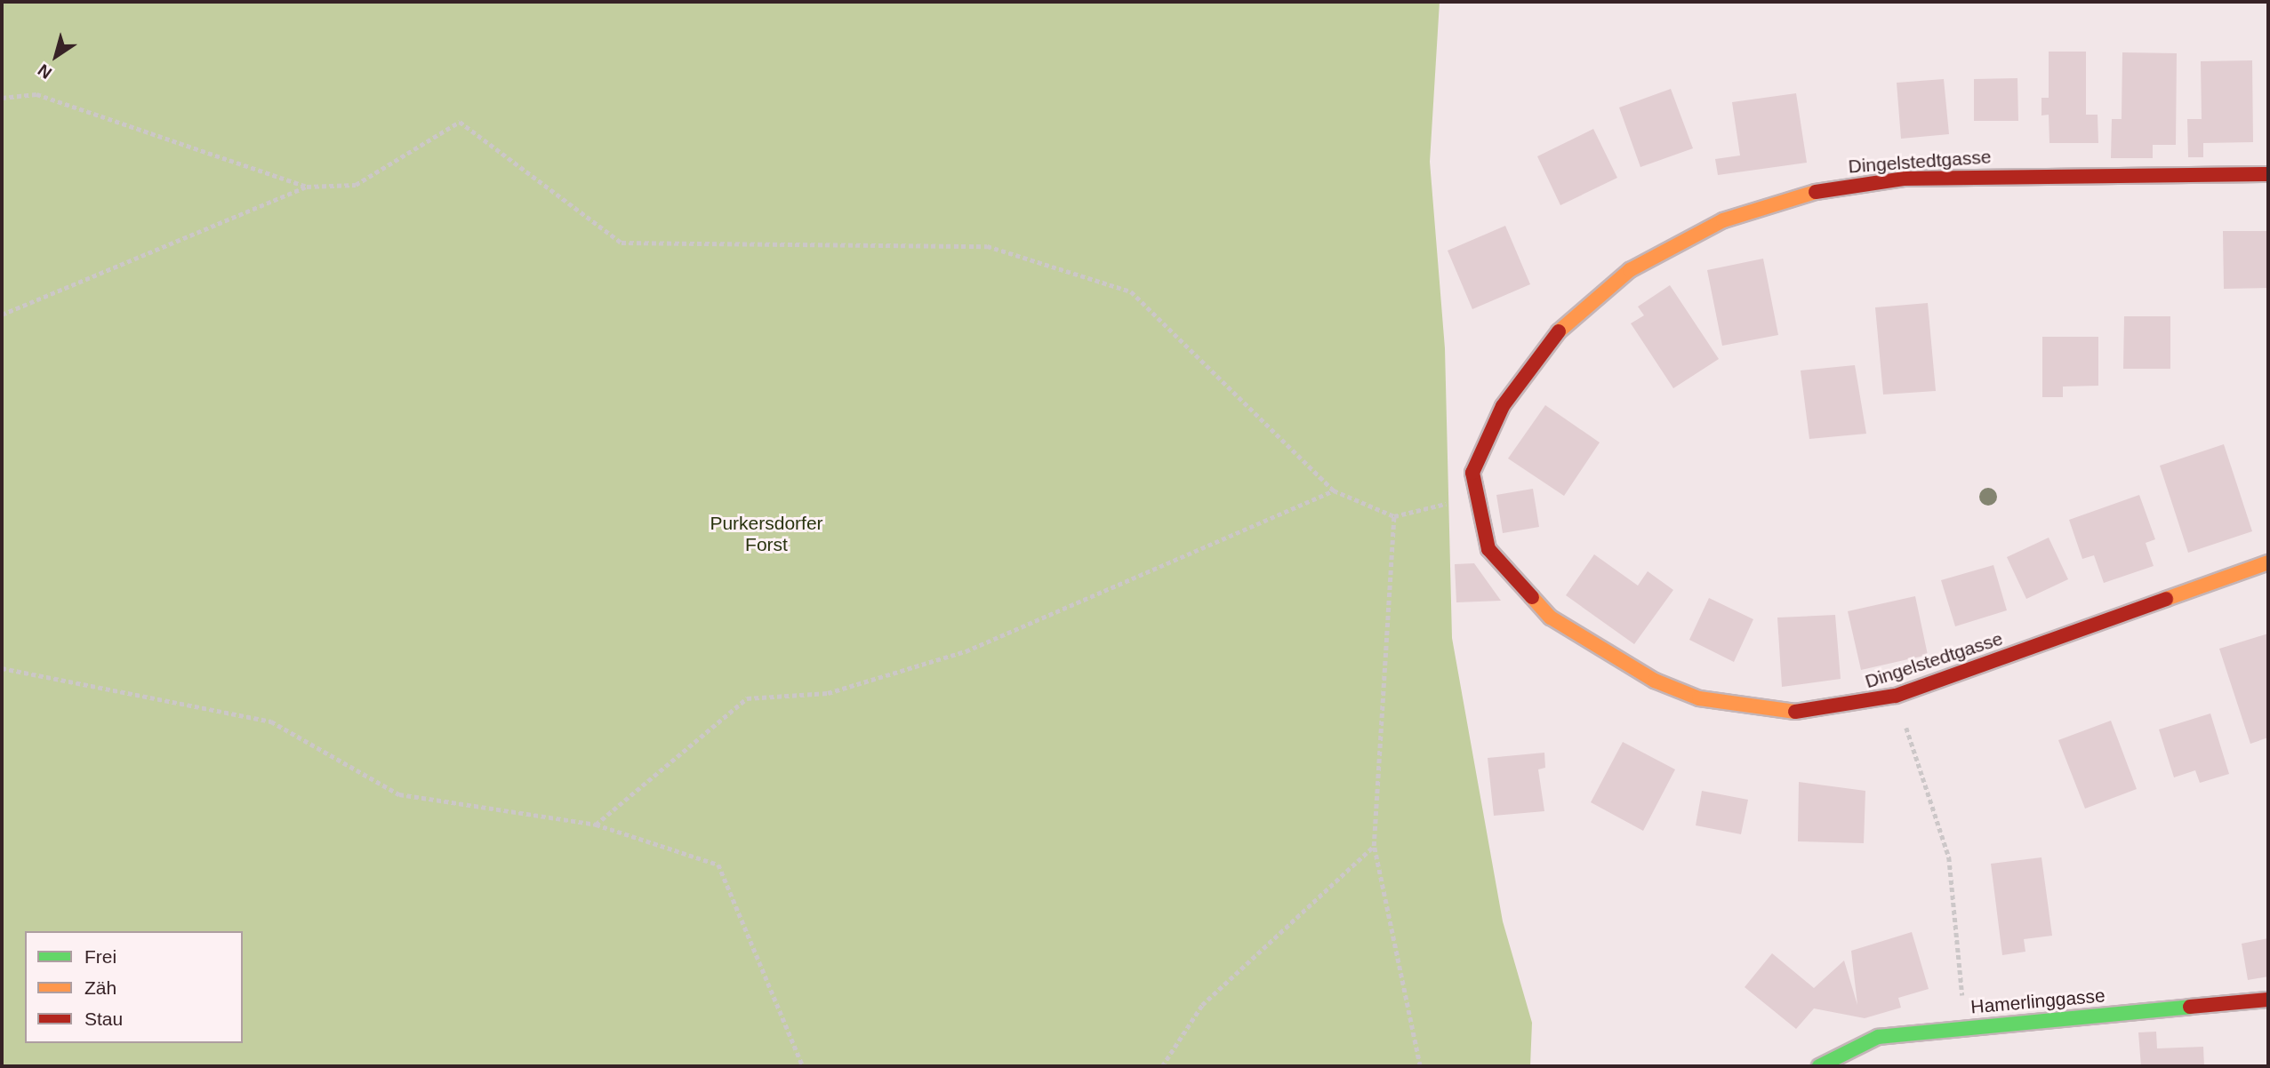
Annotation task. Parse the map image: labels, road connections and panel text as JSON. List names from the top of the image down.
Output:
{
  "streets": {
    "street": ["Dingelstedtgasse", "Hamerlinggasse"]
  },
  "parks": ["Purkersdorfer Forst"],
  "legend": ["Frei", "Zäh", "Stau"],
  "north": "bottom left"
}
